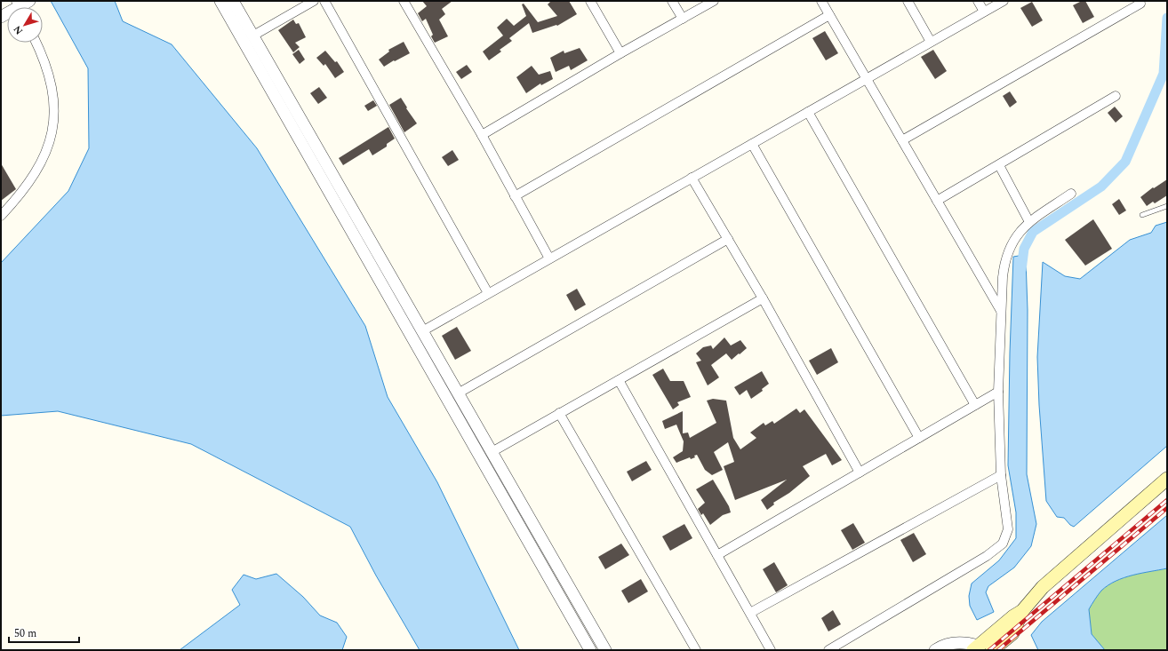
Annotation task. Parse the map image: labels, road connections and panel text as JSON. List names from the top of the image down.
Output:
{
  "scale_bar": "50 m",
  "north": "bottom left"
}
